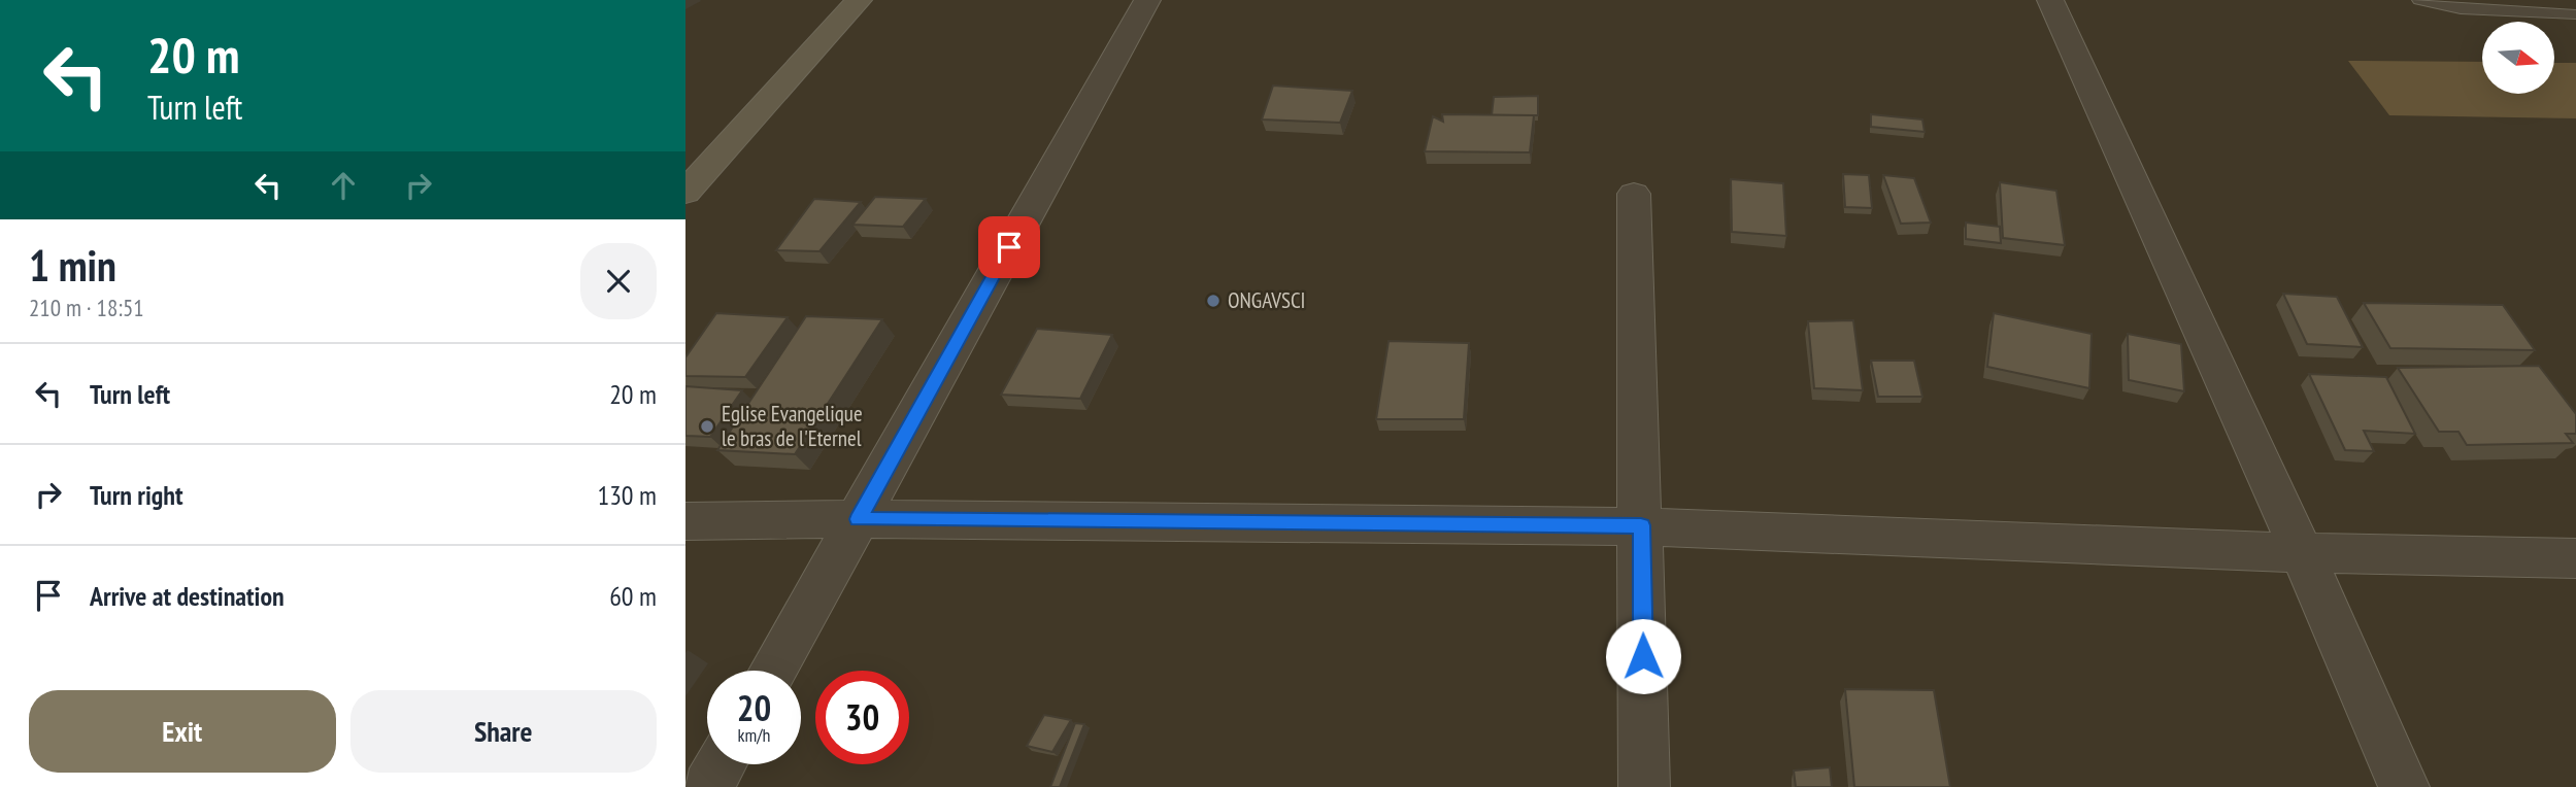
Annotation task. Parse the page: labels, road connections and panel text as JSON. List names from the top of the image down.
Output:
{
  "places": ["ONGAVSCI", "Eglise Evangelique le bras de l'Eternel"],
  "north": "right",
  "page": {
    "turn": ["20 m", "Turn left"],
    "heading": ["1 min", "210 m · 18:51"],
    "list": [
      {
        "name": "Turn left",
        "value": "20 m"
      },
      {
        "name": "Turn right",
        "value": "130 m"
      },
      {
        "name": "Arrive at destination",
        "value": "60 m"
      }
    ],
    "speed": "20 km/h",
    "limit": "30",
    "buttons": ["Exit", "Share"]
  }
}
